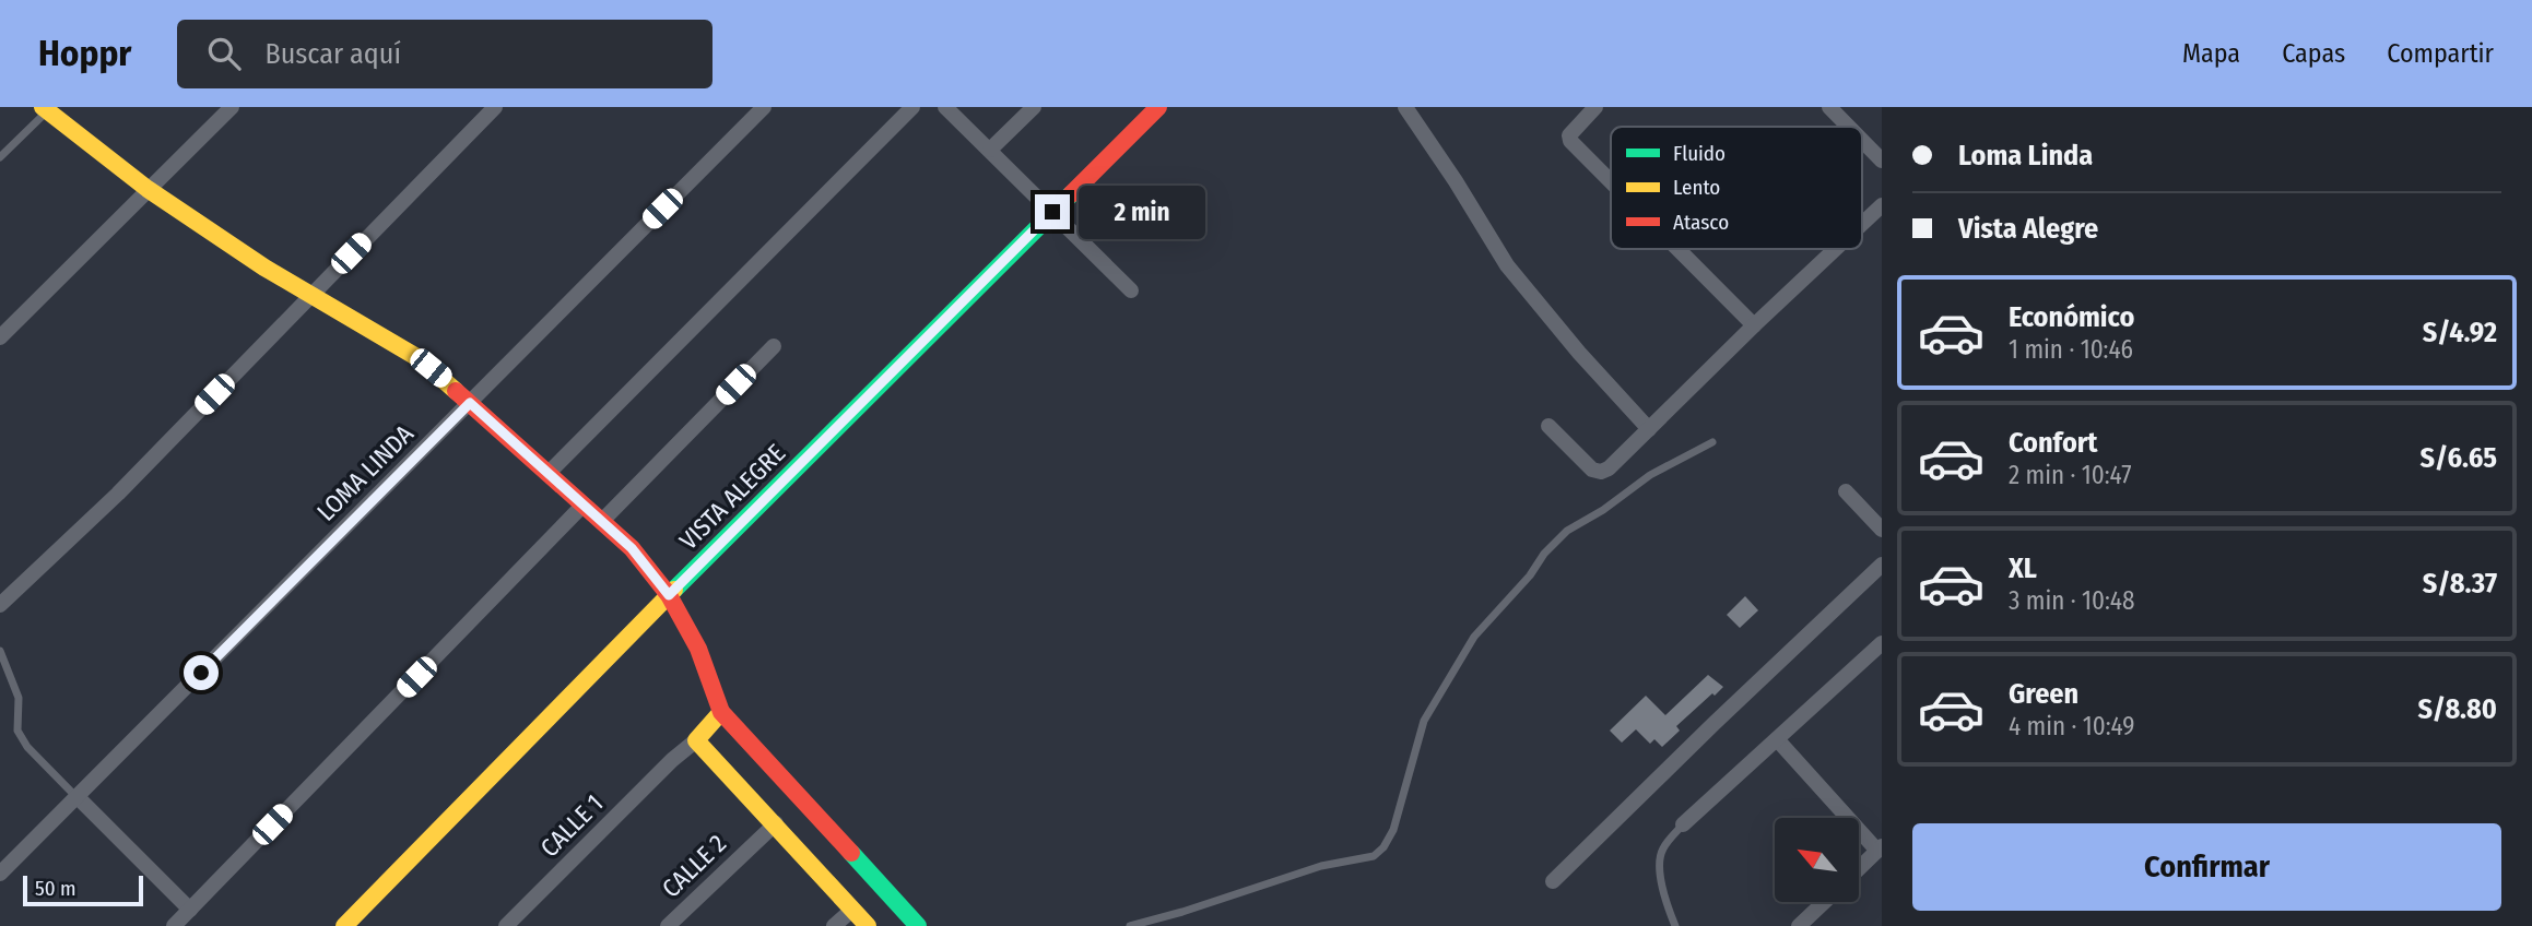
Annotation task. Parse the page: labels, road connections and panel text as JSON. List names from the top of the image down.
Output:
{
  "streets": {
    "street": [
      "LOMA LINDA",
      "VISTA ALEGRE",
      "CALLE 1",
      "CALLE 2"
    ]
  },
  "legend": ["Fluido", "Lento", "Atasco"],
  "scale_bar": "50 m",
  "north": "top left",
  "page": {
    "header": "Hoppr",
    "search": "Buscar aquí",
    "nav": ["Mapa", "Capas", "Compartir"],
    "banner": ["Loma Linda", "Vista Alegre"],
    "bubble": "2 min",
    "list": [
      {
        "name": "Económico",
        "note": "1 min · 10:46",
        "value": "S/4.92"
      },
      {
        "name": "Confort",
        "note": "2 min · 10:47",
        "value": "S/6.65"
      },
      {
        "name": "XL",
        "note": "3 min · 10:48",
        "value": "S/8.37"
      },
      {
        "name": "Green",
        "note": "4 min · 10:49",
        "value": "S/8.80"
      }
    ],
    "buttons": "Confirmar",
    "scale": "50 m"
  }
}
